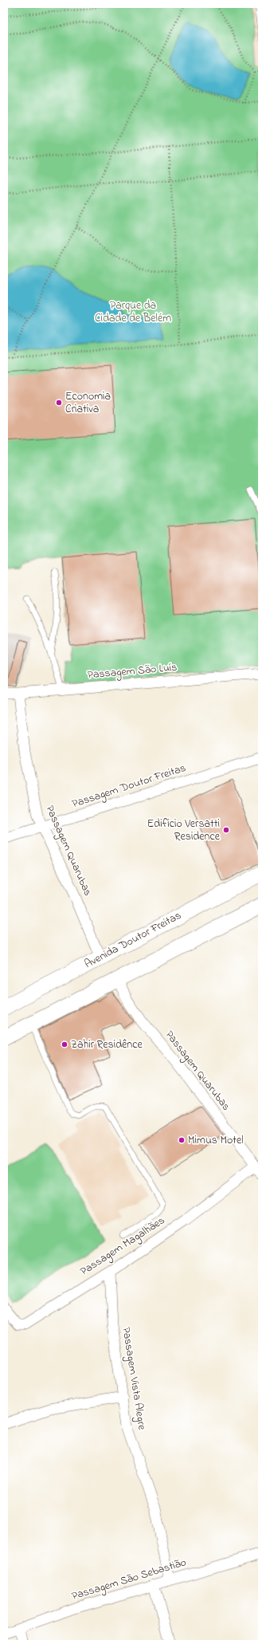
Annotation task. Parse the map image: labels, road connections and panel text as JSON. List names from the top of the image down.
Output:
{
  "streets": {
    "main road": ["Avenida Doutor Freitas"],
    "street": [
      "Passagem São Luís",
      "Passagem Doutor Freitas",
      "Passagem Quarubas",
      "Passagem Magalhães",
      "Passagem Vista Alegre",
      "Passagem São Sebastião"
    ]
  },
  "crossings": [
    ["Passagem São Luís", "Passagem Quarubas"],
    ["Passagem Doutor Freitas", "Passagem Quarubas"],
    ["Passagem Quarubas", "Avenida Doutor Freitas"],
    ["Passagem Quarubas", "Passagem Magalhães"],
    ["Passagem Magalhães", "Passagem Vista Alegre"],
    ["Passagem Vista Alegre", "Passagem São Sebastião"]
  ],
  "parks": ["Parque da Cidade de Belém"],
  "places": [
    "Economia Criativa",
    "Edifício Versatti Residence",
    "Zahir Residênce",
    "Mimus Motel"
  ]
}
